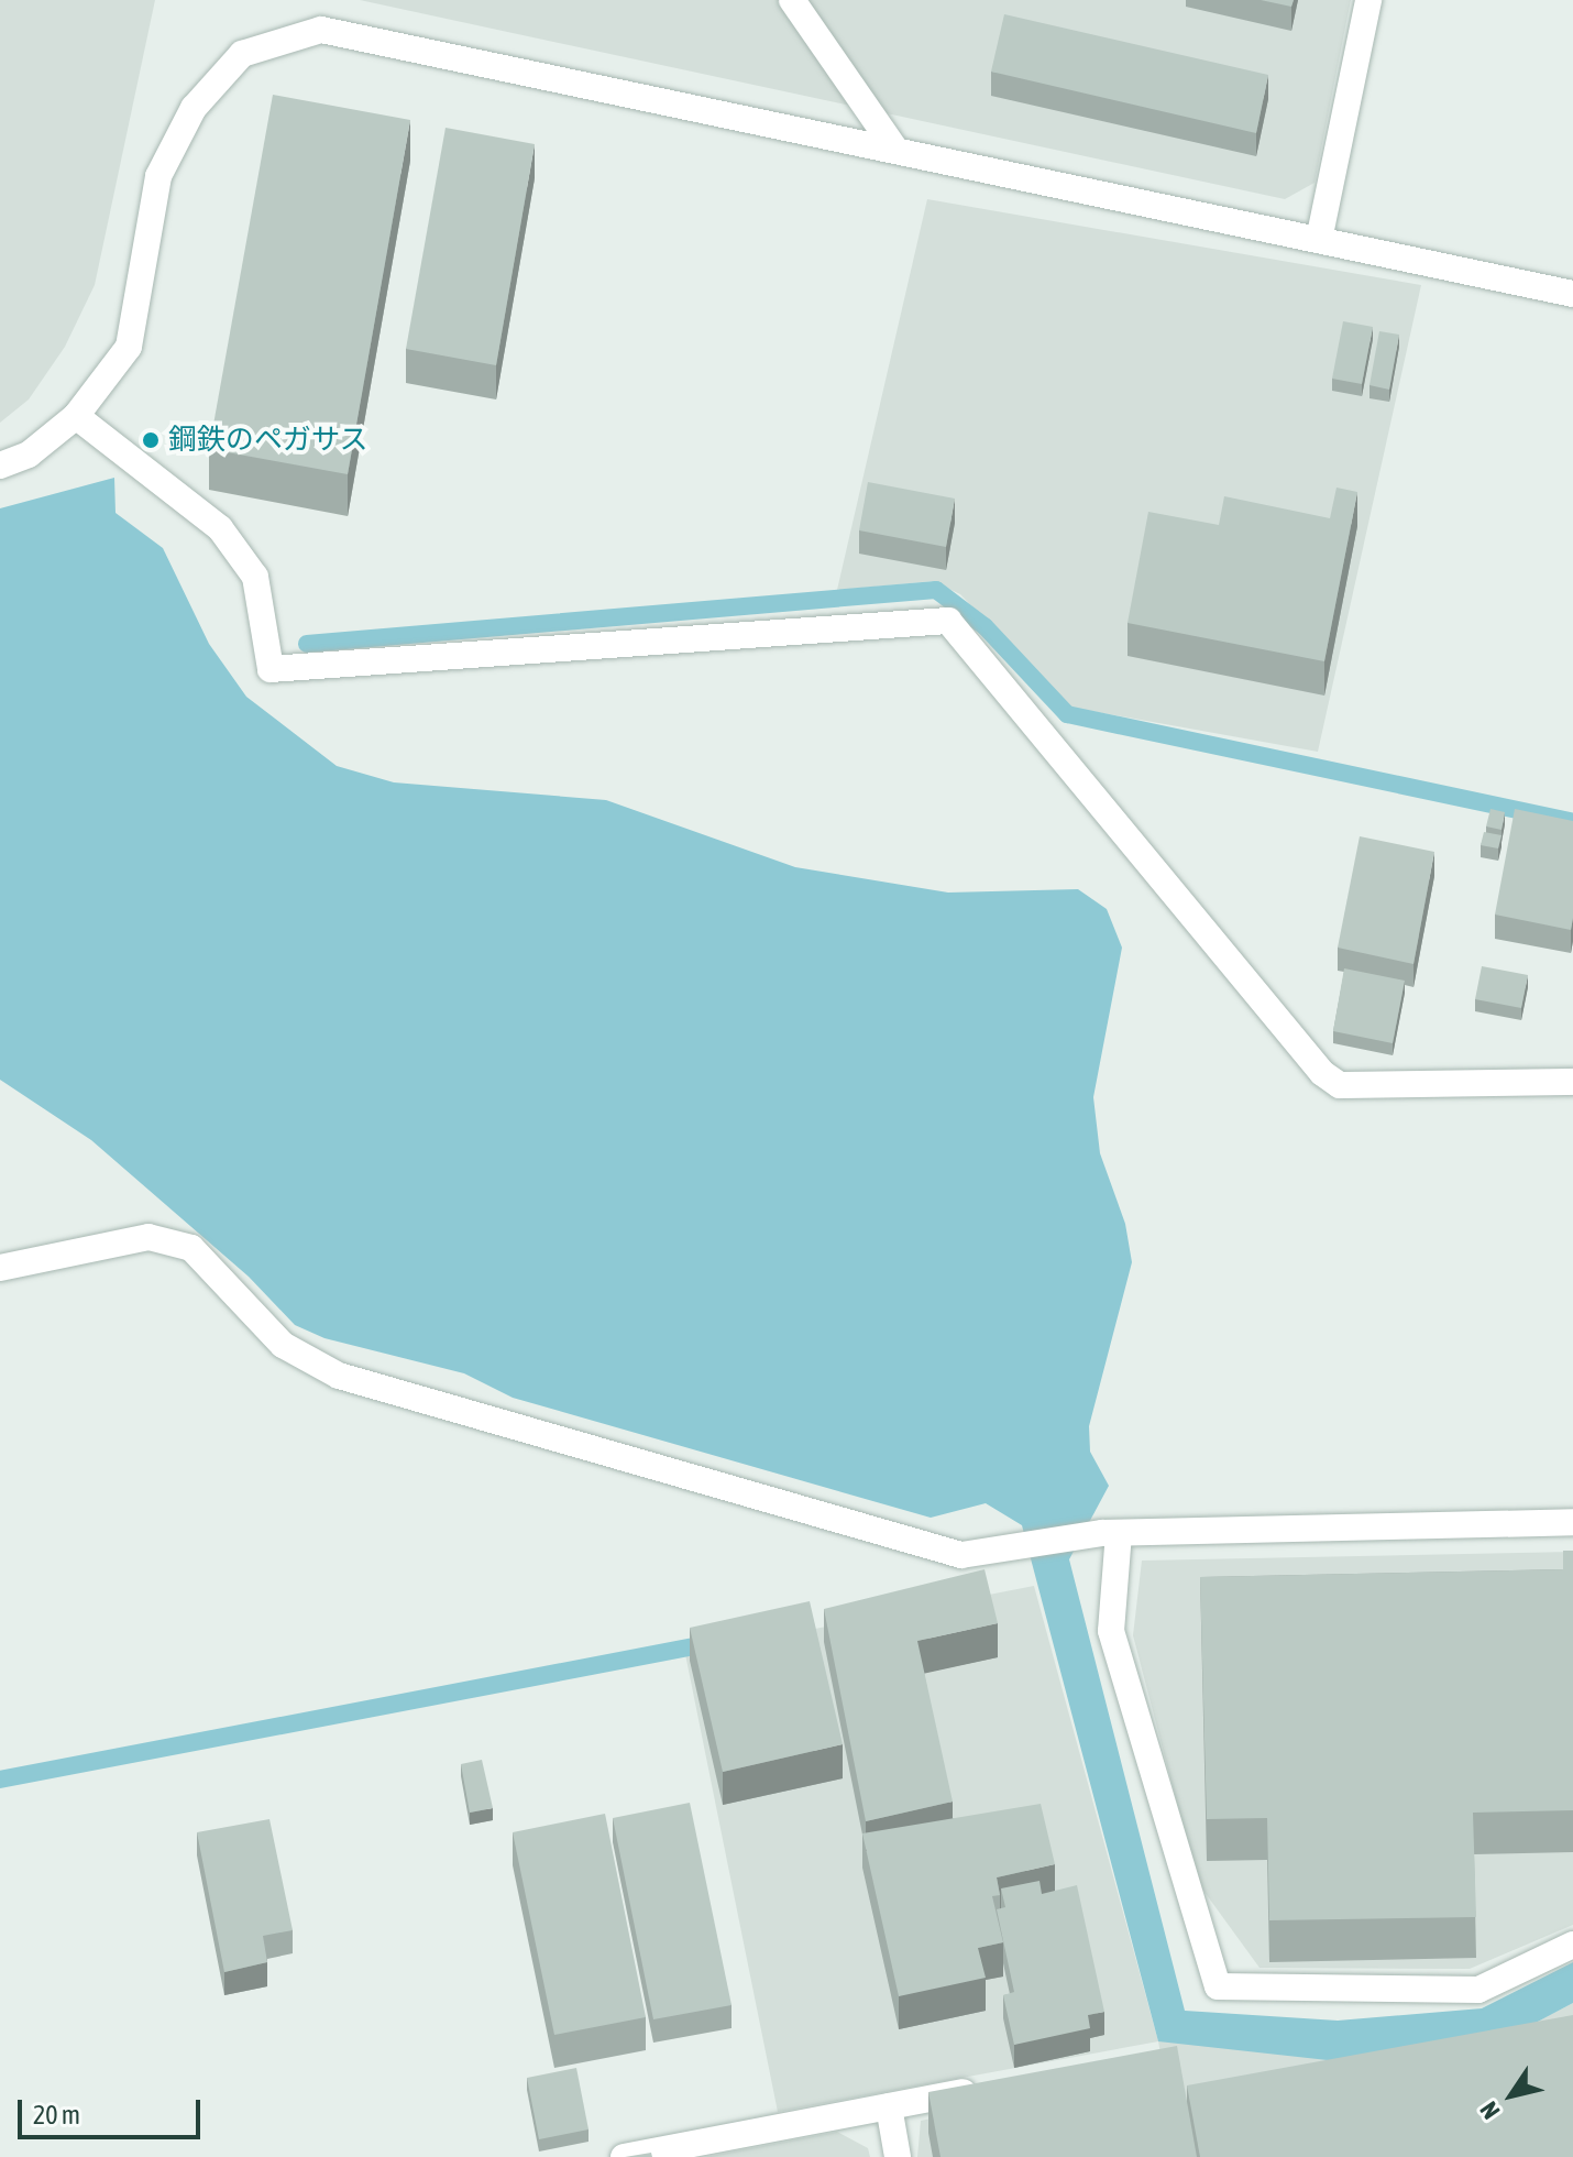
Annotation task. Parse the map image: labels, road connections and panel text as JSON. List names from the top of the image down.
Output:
{
  "places": ["鋼鉄のペガサス"],
  "scale_bar": "20 m",
  "north": "bottom left"
}
